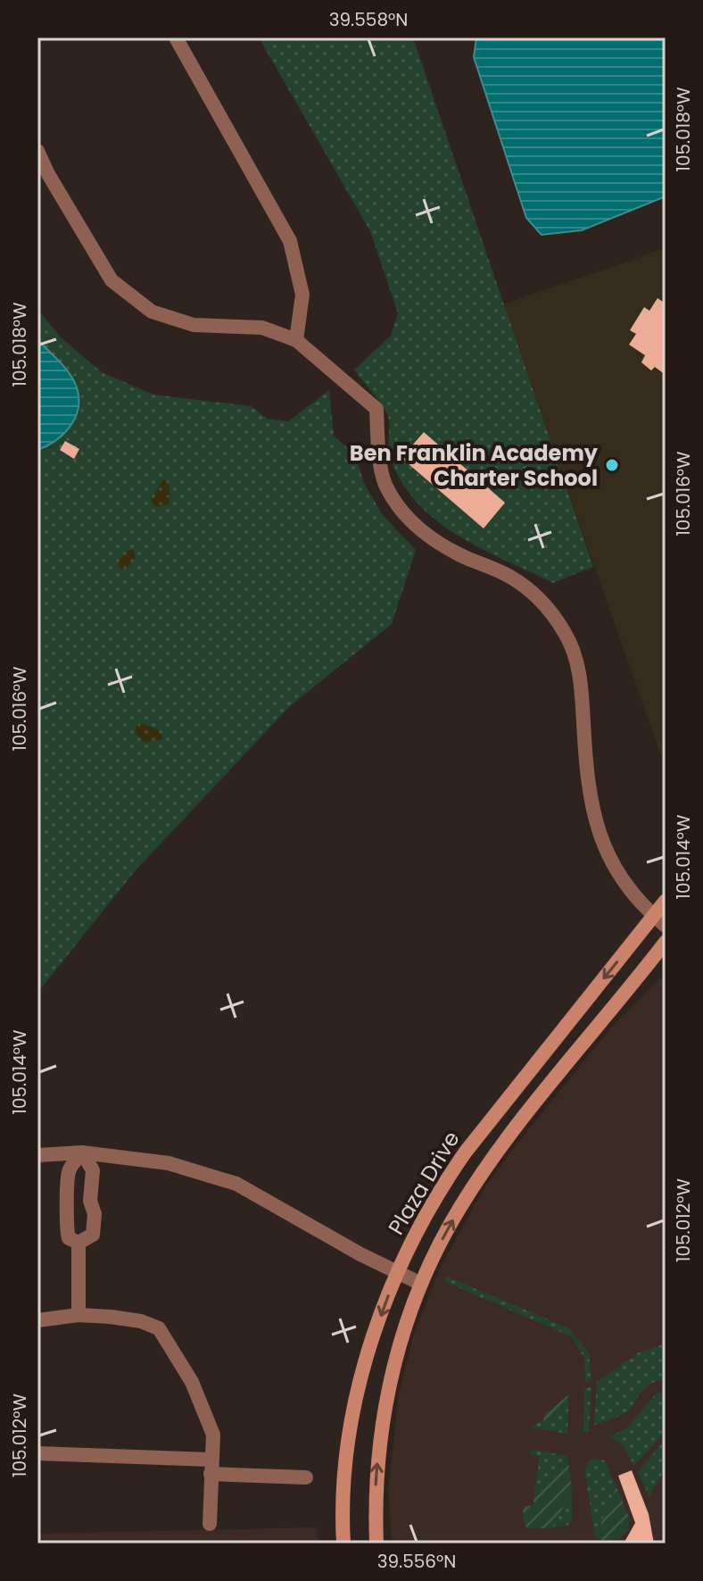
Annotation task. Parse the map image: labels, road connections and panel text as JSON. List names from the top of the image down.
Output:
{
  "streets": {
    "street": ["Plaza Drive"]
  },
  "places": ["Ben Franklin Academy Charter School"],
  "coordinates": [
    "39.558°N",
    "105.018°W",
    "105.016°W",
    "105.014°W",
    "105.012°W",
    "39.556°N"
  ]
}
